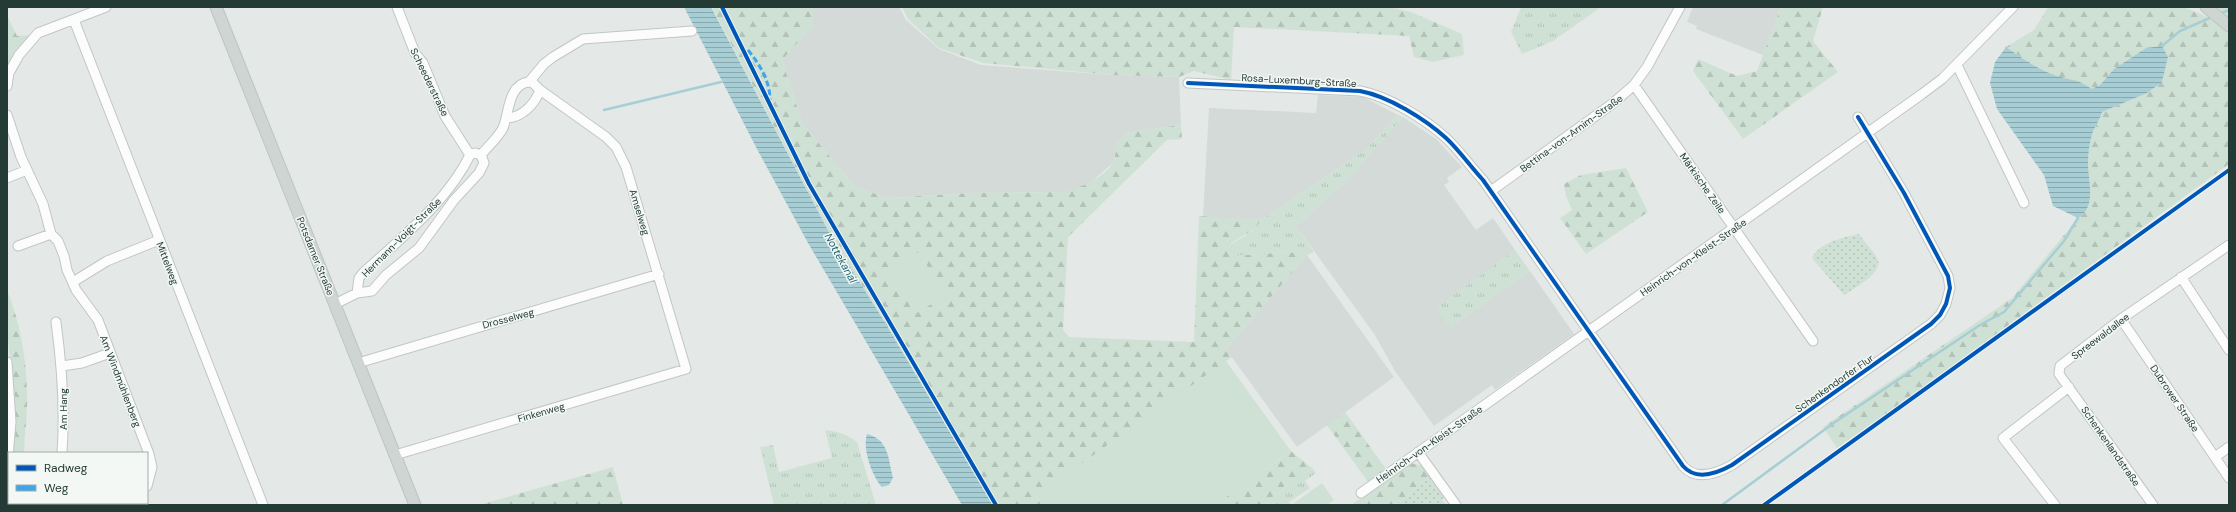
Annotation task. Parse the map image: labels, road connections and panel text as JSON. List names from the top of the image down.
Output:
{
  "streets": {
    "main road": ["Potsdamer Straße"],
    "street": [
      "Rosa-Luxemburg-Straße",
      "Scheederstraße",
      "Bettina-von-Arnim-Straße",
      "Märkische Zeile",
      "Amselweg",
      "Hermann-Voigt-Straße",
      "Heinrich-von-Kleist-Straße",
      "Mittelweg",
      "Drosselweg",
      "Spreewaldallee",
      "Am Windmühlenberg",
      "Schenkendorfer Flur",
      "Dubrower Straße",
      "Am Hang",
      "Finkenweg",
      "Schenkenlandstraße"
    ]
  },
  "crossings": [
    ["Rosa-Luxemburg-Straße", "Bettina-von-Arnim-Straße"],
    ["Rosa-Luxemburg-Straße", "Heinrich-von-Kleist-Straße"],
    ["Rosa-Luxemburg-Straße", "Schenkendorfer Flur"],
    ["Scheederstraße", "Hermann-Voigt-Straße"],
    ["Bettina-von-Arnim-Straße", "Märkische Zeile"],
    ["Märkische Zeile", "Heinrich-von-Kleist-Straße"],
    ["Amselweg", "Drosselweg"],
    ["Amselweg", "Finkenweg"],
    ["Hermann-Voigt-Straße", "Potsdamer Straße"],
    ["Potsdamer Straße", "Drosselweg"],
    ["Potsdamer Straße", "Finkenweg"],
    ["Heinrich-von-Kleist-Straße", "Schenkendorfer Flur"],
    ["Spreewaldallee", "Dubrower Straße"],
    ["Spreewaldallee", "Schenkenlandstraße"]
  ],
  "water": ["Nottekanal"],
  "legend": ["Radweg", "Weg"]
}
